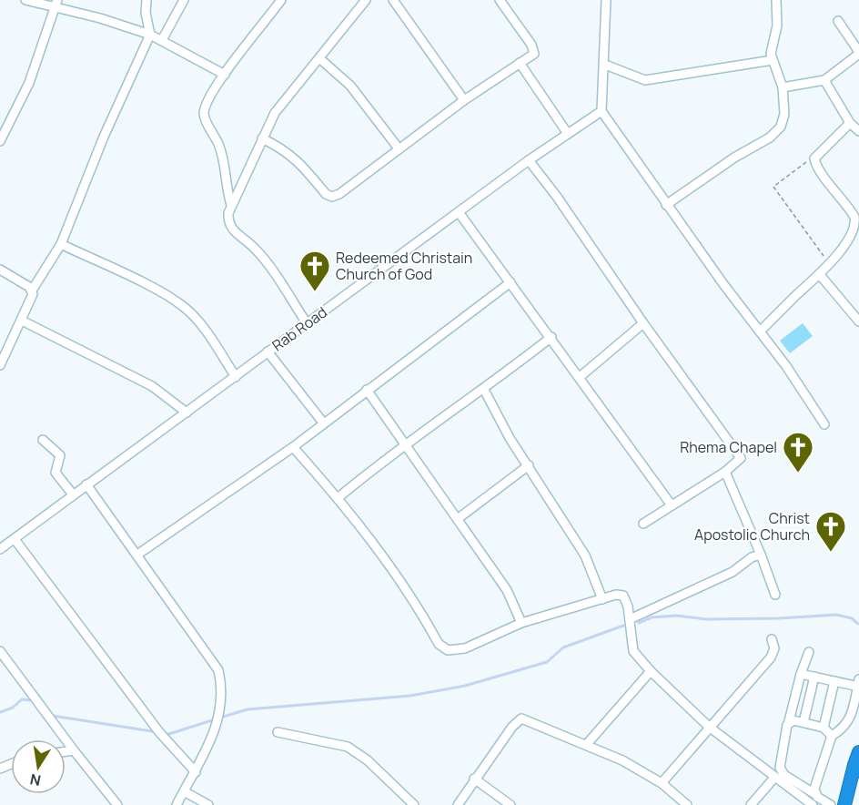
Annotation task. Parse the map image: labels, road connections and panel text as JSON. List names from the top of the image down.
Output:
{
  "streets": {
    "street": ["Rab Road"]
  },
  "places": {
    "church": ["Redeemed Christain Church of God", "Rhema Chapel", "Christ Apostolic Church"]
  },
  "north": "bottom"
}
